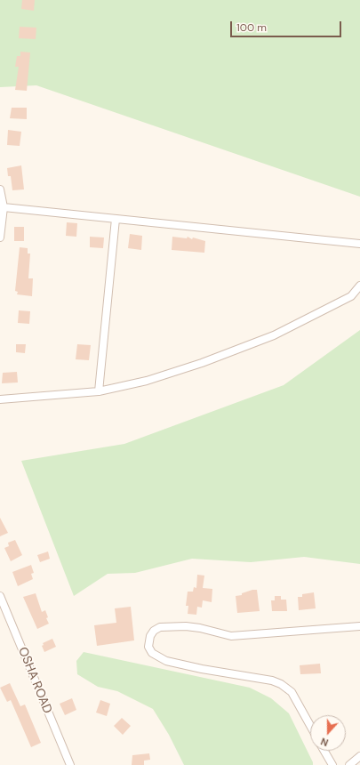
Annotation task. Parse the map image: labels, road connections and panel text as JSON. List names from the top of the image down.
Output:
{
  "streets": {
    "street": ["OSHA ROAD"]
  },
  "scale_bar": "100 m",
  "north": "bottom"
}
